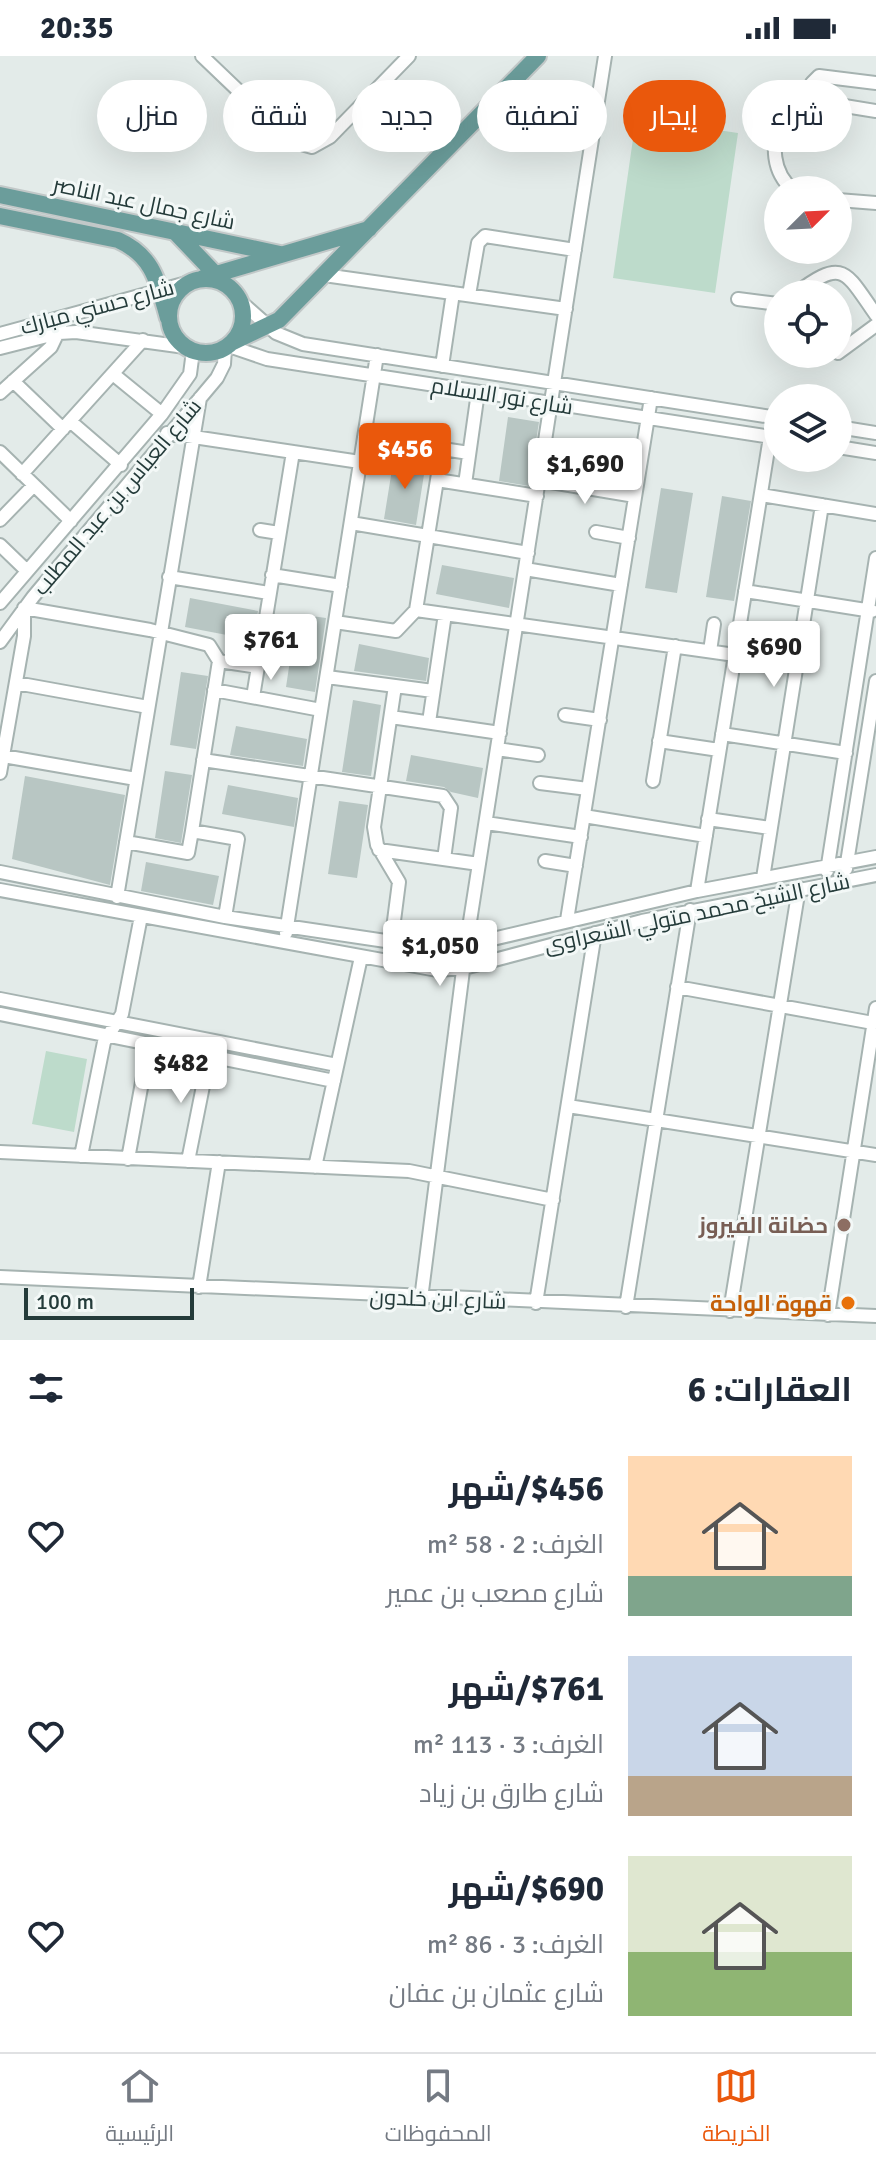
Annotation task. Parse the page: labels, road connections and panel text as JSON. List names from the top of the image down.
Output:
{
  "streets": {
    "main road": ["شارع جمال عبد الناصر"],
    "street": [
      "شارع حسني مبارك",
      "شارع نور الاسلام",
      "شارع العباس بن عبد المطلب",
      "شارع الشيخ محمد متولي الشعراوى",
      "شارع ابن خلدون"
    ]
  },
  "crossings": [
    ["شارع جمال عبد الناصر", "شارع حسني مبارك"],
    ["شارع جمال عبد الناصر", "شارع نور الاسلام"],
    ["شارع جمال عبد الناصر", "شارع العباس بن عبد المطلب"],
    ["شارع حسني مبارك", "شارع نور الاسلام"],
    ["شارع حسني مبارك", "شارع العباس بن عبد المطلب"],
    ["شارع نور الاسلام", "شارع العباس بن عبد المطلب"]
  ],
  "places": ["حضانة الفيروز", "قهوة الواحة"],
  "scale_bar": "100 m",
  "north": "top right",
  "page": {
    "status": "20:35",
    "chip": [
      "شراء",
      "إيجار",
      "تصفية",
      "جديد",
      "شقة",
      "منزل"
    ],
    "price": [
      "$456",
      "$1,690",
      "$761",
      "$690",
      "$1,050",
      "$482"
    ],
    "scale": "100 m",
    "heading": "العقارات: 6",
    "list": [
      {
        "name": "$456/شهر",
        "note": "الغرف: 2 · 58 m² · شارع مصعب بن عمير"
      },
      {
        "name": "$761/شهر",
        "note": "الغرف: 3 · 113 m² · شارع طارق بن زياد"
      },
      {
        "name": "$690/شهر",
        "note": "الغرف: 3 · 86 m² · شارع عثمان بن عفان"
      }
    ],
    "tabs": ["الخريطة", "المحفوظات", "الرئيسية"]
  }
}
